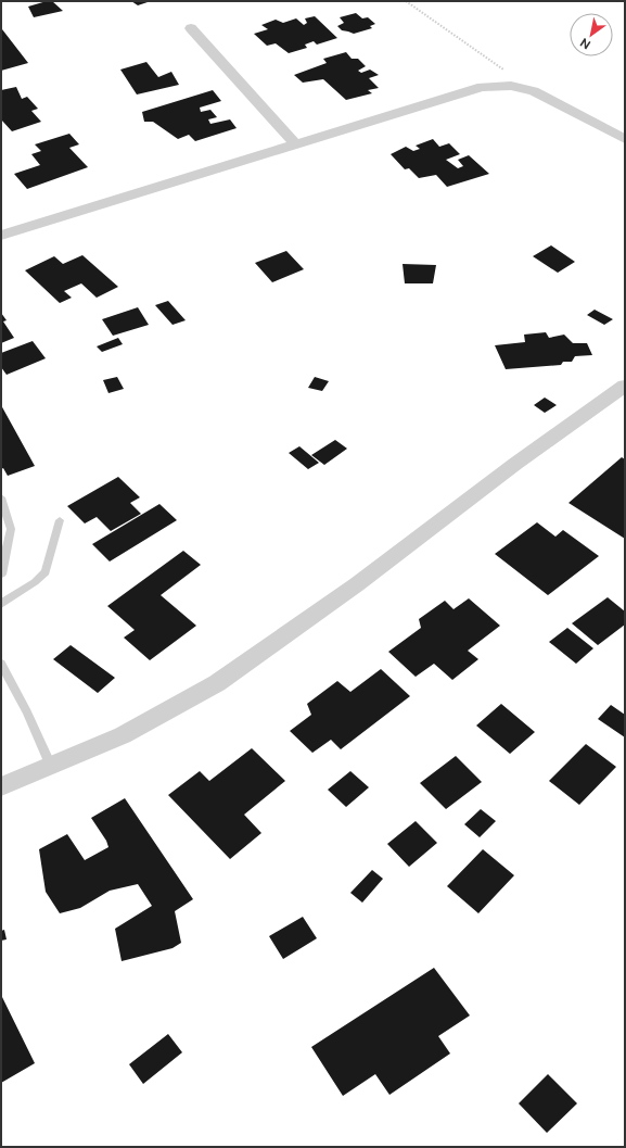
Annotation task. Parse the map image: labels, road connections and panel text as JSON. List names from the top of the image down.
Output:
{
  "north": "bottom left"
}
